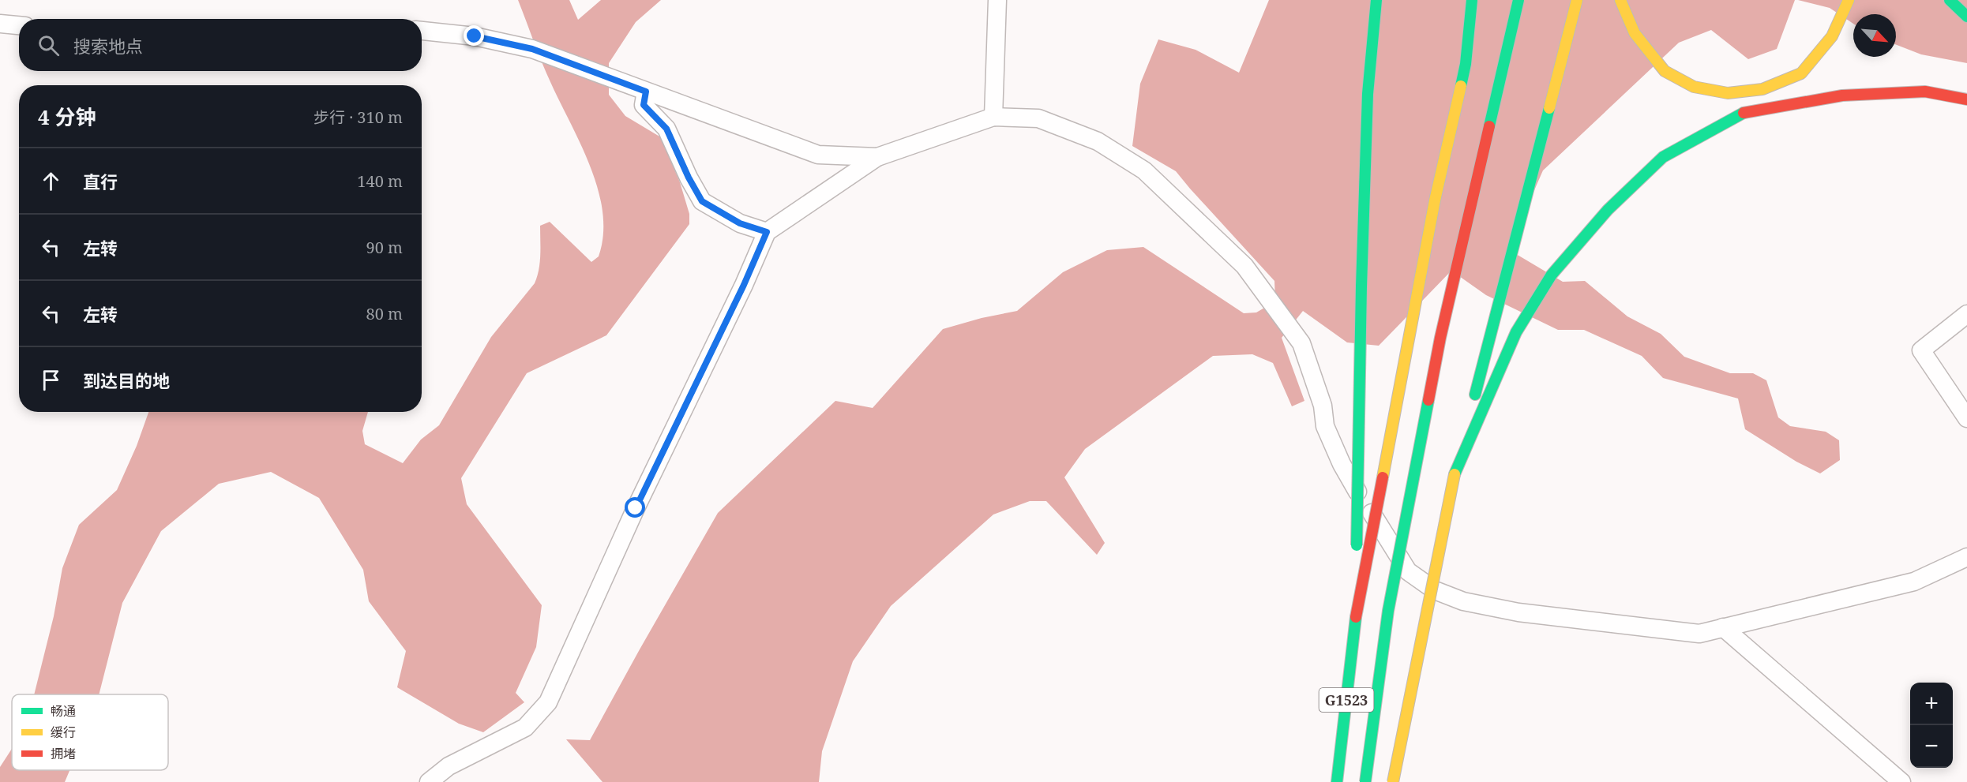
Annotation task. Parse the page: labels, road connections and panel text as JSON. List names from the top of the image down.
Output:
{
  "streets": {
    "highway": ["G1523"]
  },
  "legend": ["畅通", "缓行", "拥堵"],
  "north": "bottom right",
  "page": {
    "search": "搜索地点",
    "heading": ["4 分钟", "步行 · 310 m"],
    "list": [
      ["直行", "140 m"],
      ["左转", "90 m"],
      ["左转", "80 m"],
      "到达目的地"
    ],
    "map_buttons": ["+", "−"]
  }
}
